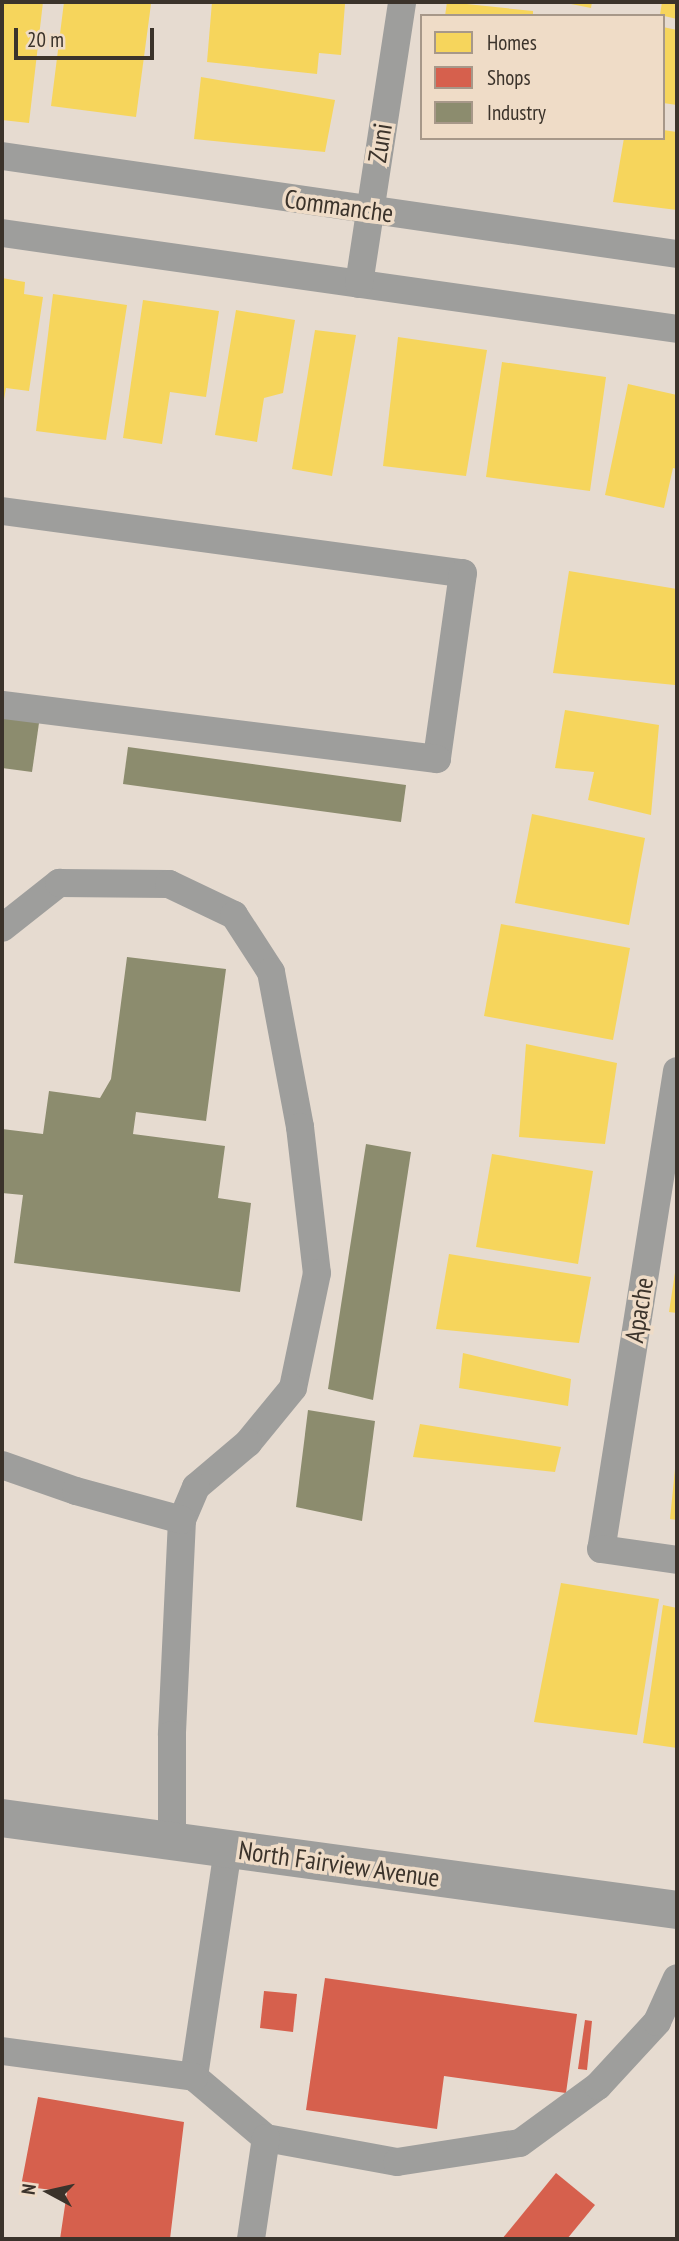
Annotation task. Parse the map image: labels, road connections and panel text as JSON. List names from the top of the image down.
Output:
{
  "streets": {
    "street": ["North Fairview Avenue"],
    "lane": ["Zuni", "Commanche", "Apache"]
  },
  "crossings": [
    ["Zuni", "Commanche"]
  ],
  "legend": ["Homes", "Shops", "Industry"],
  "scale_bar": "20 m",
  "north": "left"
}
